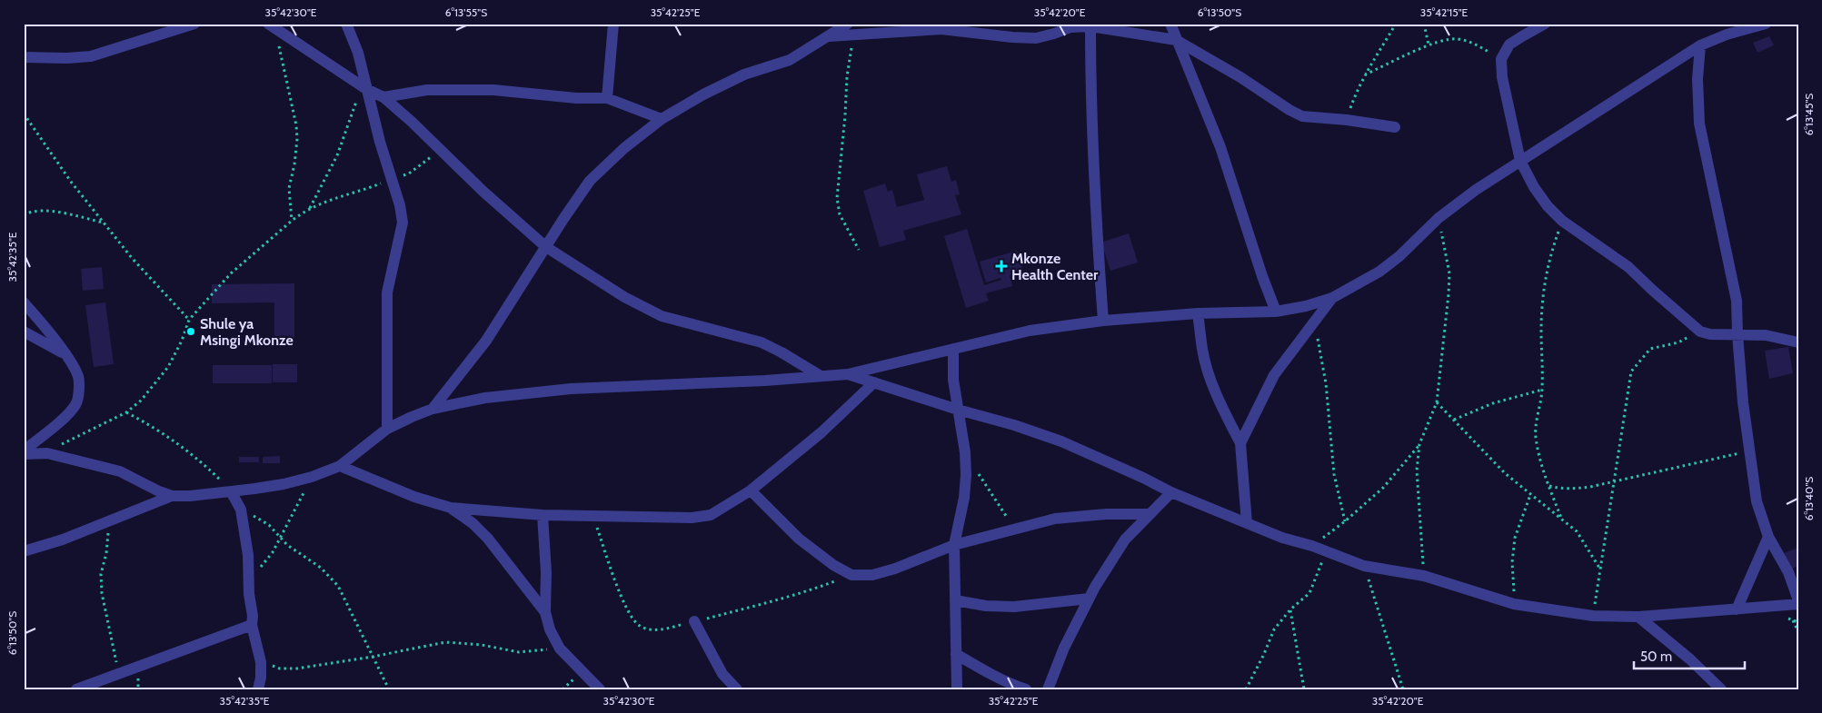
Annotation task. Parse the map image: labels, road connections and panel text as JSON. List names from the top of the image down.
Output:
{
  "places": {
    "health": ["Mkonze Health Center"],
    "other": ["Shule ya Msingi Mkonze"]
  },
  "scale_bar": "50 m",
  "coordinates": [
    "35°42'30\"E",
    "6°13'55\"S",
    "35°42'25\"E",
    "35°42'20\"E",
    "6°13'50\"S",
    "35°42'15\"E",
    "6°13'45\"S",
    "35°42'35\"E",
    "6°13'40\"S"
  ]
}
